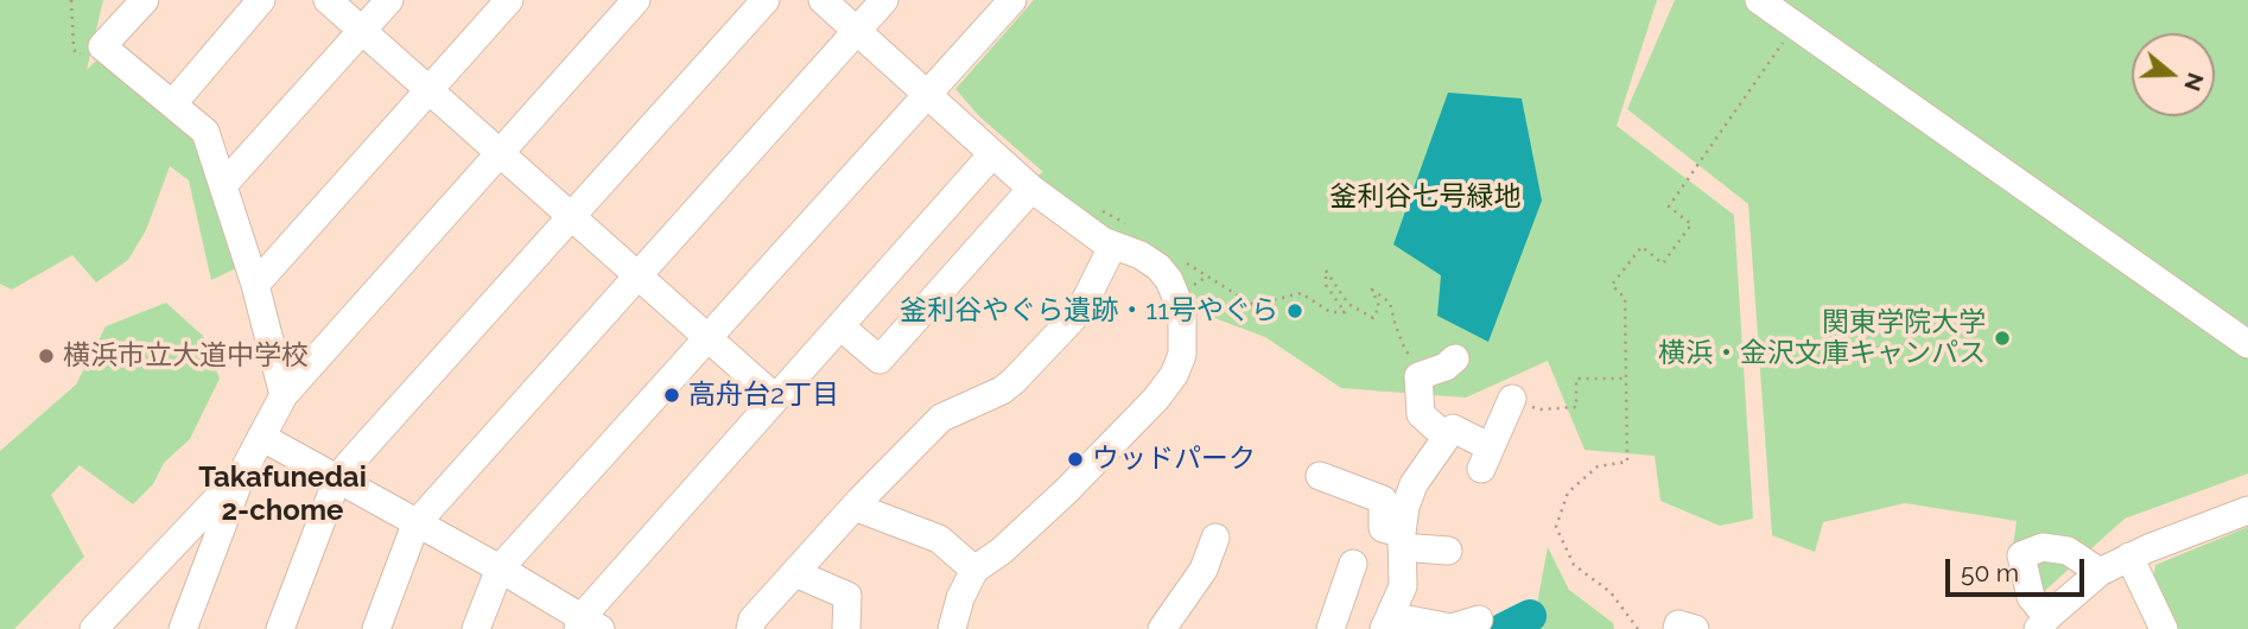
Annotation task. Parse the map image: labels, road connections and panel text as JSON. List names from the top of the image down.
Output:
{
  "districts": ["Takafunedai 2-chome"],
  "parks": ["釜利谷七号緑地"],
  "places": [
    "釜利谷やぐら遺跡・11号やぐら",
    "関東学院大学 横浜・金沢文庫キャンパス",
    "横浜市立大道中学校",
    "高舟台2丁目",
    "ウッドパーク"
  ],
  "scale_bar": "50 m",
  "north": "right"
}
